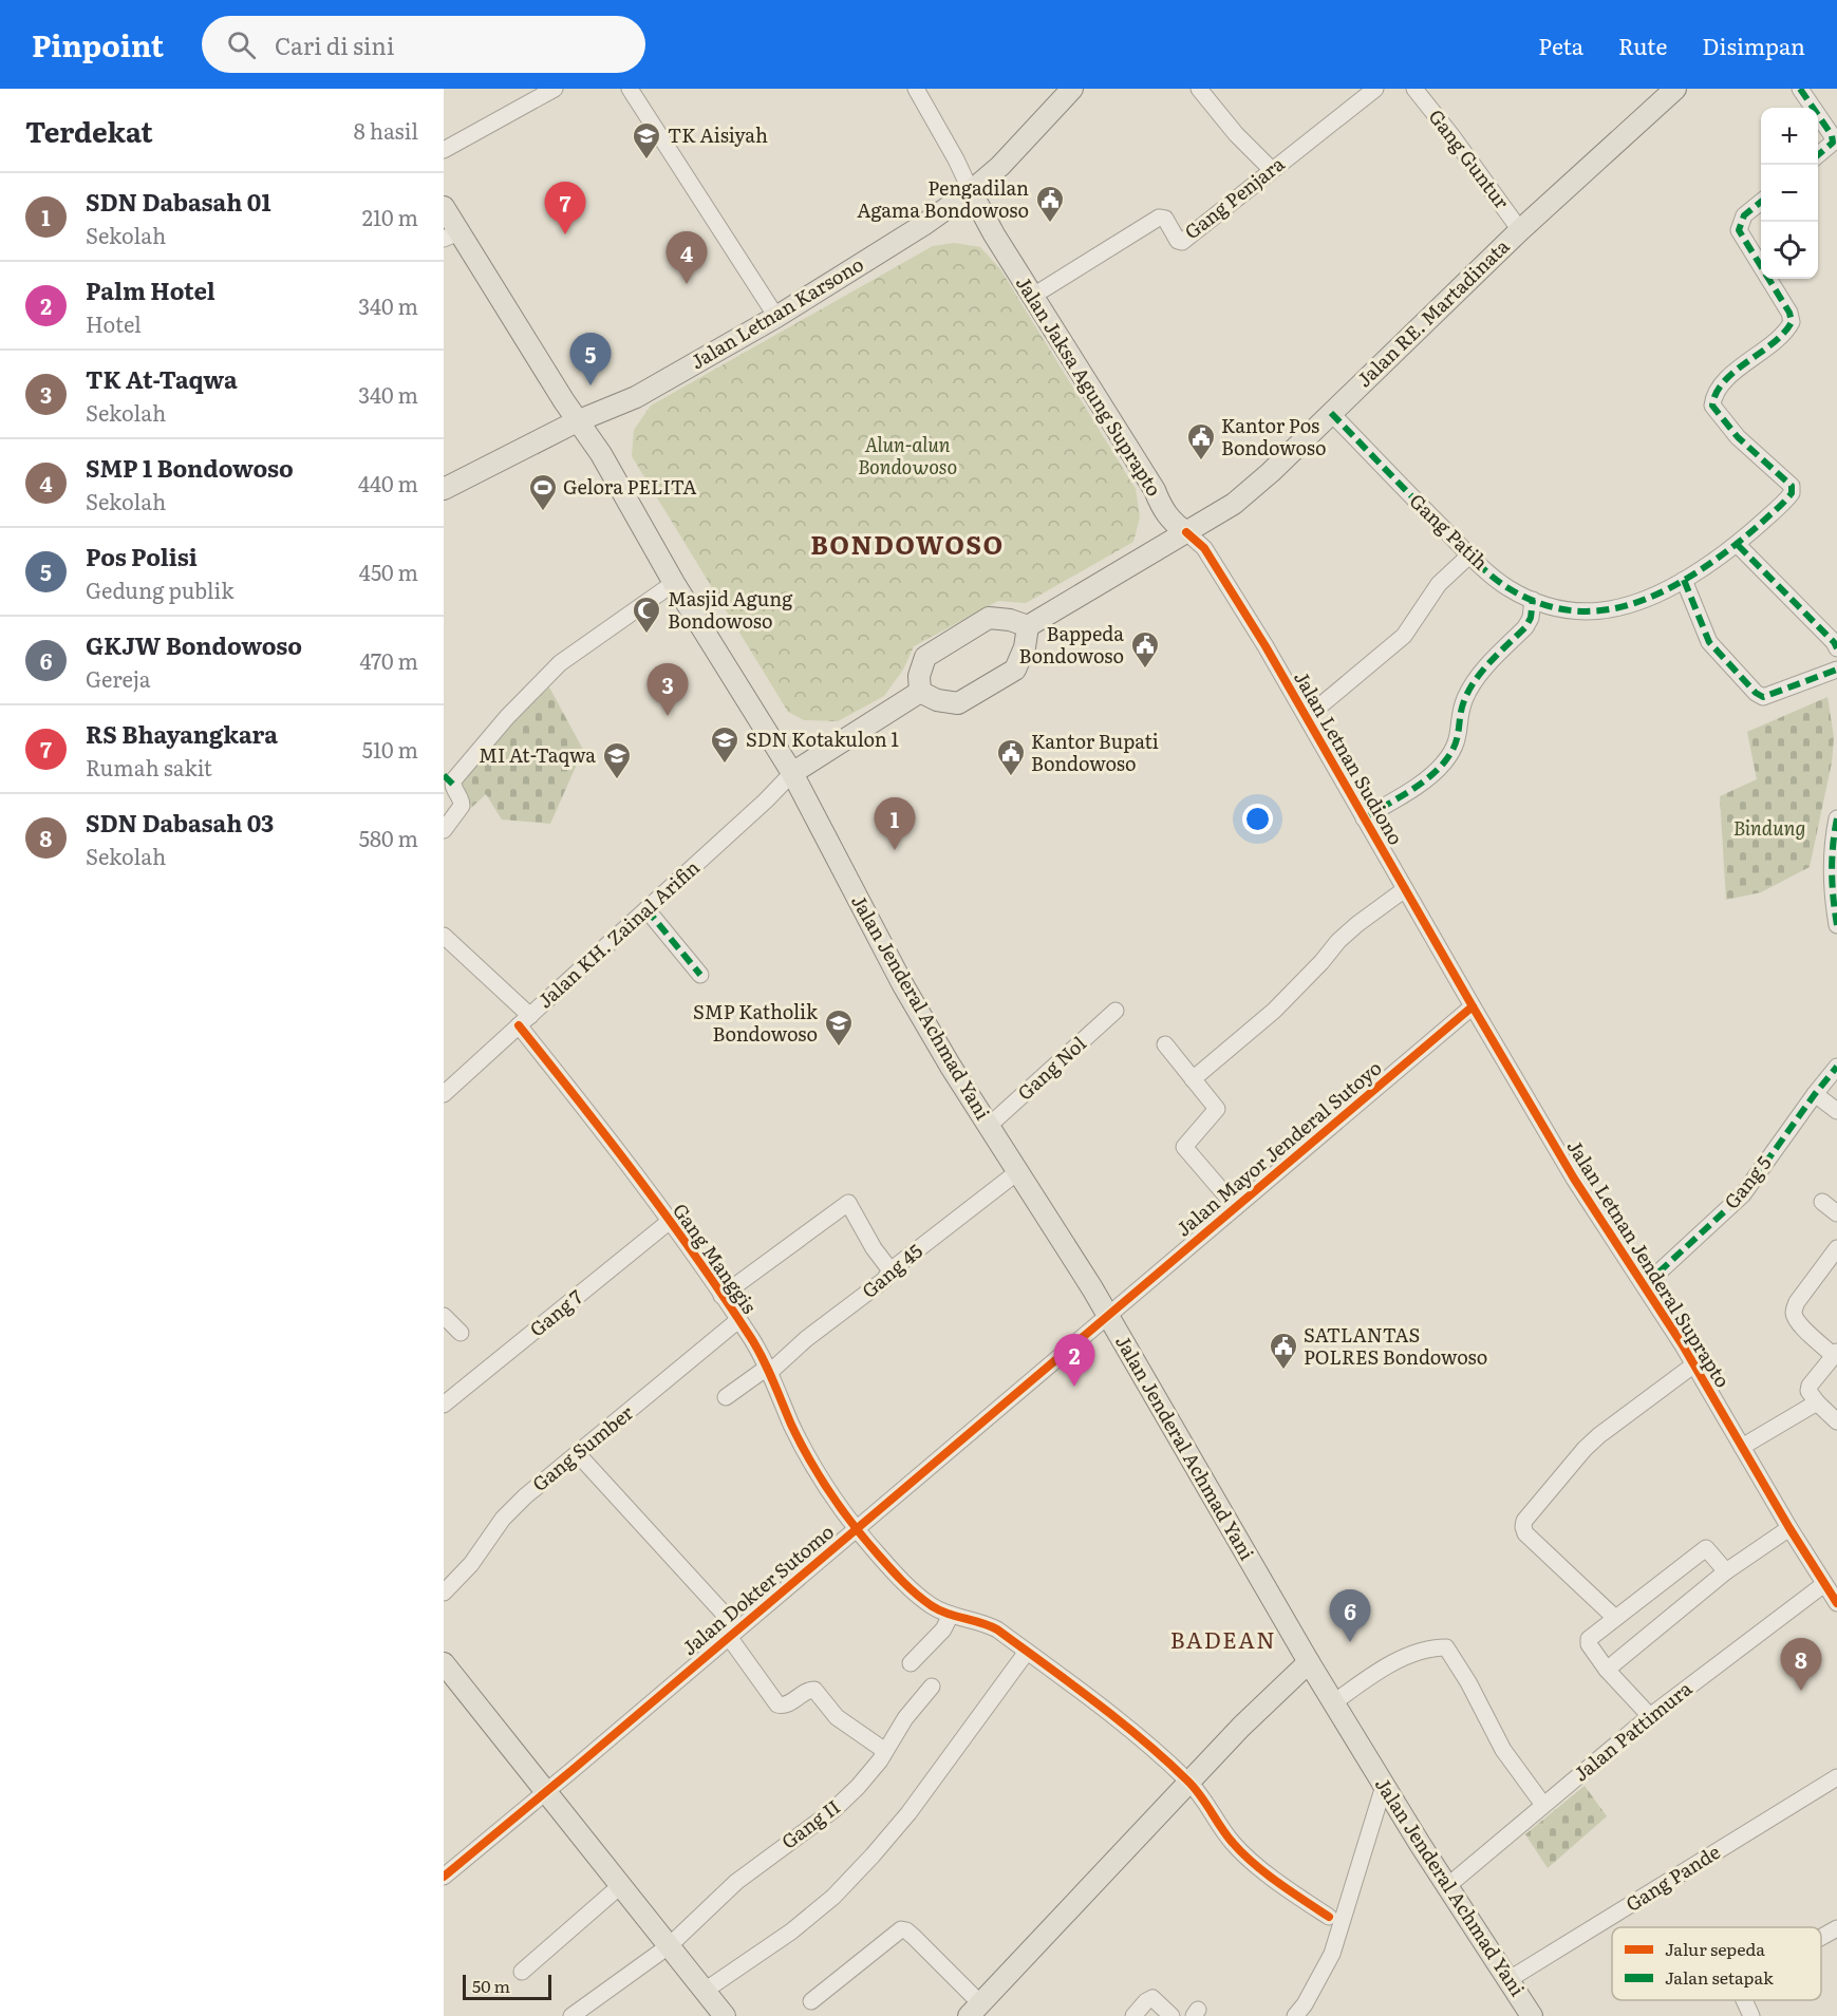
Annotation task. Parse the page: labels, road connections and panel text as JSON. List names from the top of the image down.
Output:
{
  "streets": {
    "main road": [
      "Jalan Letnan Karsono",
      "Jalan RE. Martadinata",
      "Jalan Jaksa Agung Suprapto",
      "Jalan Jenderal Achmad Yani"
    ],
    "street": [
      "Gang Guntur",
      "Gang Penjara",
      "Gang Patih",
      "Jalan Letnan Sudiono",
      "Jalan KH. Zainal Arifin",
      "Gang Nol",
      "Jalan Mayor Jenderal Sutoyo",
      "Gang 5",
      "Gang Manggis",
      "Jalan Letnan Jenderal Suprapto",
      "Gang 45",
      "Gang 7",
      "Gang Sumber",
      "Jalan Dokter Sutomo",
      "Jalan Pattimura",
      "Gang II",
      "Gang Pande"
    ]
  },
  "crossings": [
    ["Gang Guntur", "Jalan RE. Martadinata"],
    ["Gang Penjara", "Jalan Jaksa Agung Suprapto"],
    ["Jalan Letnan Karsono", "Jalan Jaksa Agung Suprapto"],
    ["Jalan Letnan Karsono", "Jalan Jenderal Achmad Yani"],
    ["Jalan RE. Martadinata", "Jalan Jaksa Agung Suprapto"],
    ["Jalan RE. Martadinata", "Gang Patih"],
    ["Jalan RE. Martadinata", "Jalan Letnan Sudiono"],
    ["Jalan Jaksa Agung Suprapto", "Jalan Letnan Sudiono"],
    ["Jalan Letnan Sudiono", "Jalan Mayor Jenderal Sutoyo"],
    ["Jalan Letnan Sudiono", "Jalan Letnan Jenderal Suprapto"],
    ["Jalan KH. Zainal Arifin", "Jalan Jenderal Achmad Yani"],
    ["Jalan KH. Zainal Arifin", "Gang Manggis"],
    ["Jalan Jenderal Achmad Yani", "Gang Nol"],
    ["Jalan Jenderal Achmad Yani", "Jalan Mayor Jenderal Sutoyo"],
    ["Jalan Jenderal Achmad Yani", "Gang 45"],
    ["Jalan Jenderal Achmad Yani", "Jalan Dokter Sutomo"],
    ["Jalan Jenderal Achmad Yani", "Jalan Pattimura"],
    ["Jalan Jenderal Achmad Yani", "Gang Pande"],
    ["Jalan Mayor Jenderal Sutoyo", "Jalan Letnan Jenderal Suprapto"],
    ["Jalan Mayor Jenderal Sutoyo", "Jalan Dokter Sutomo"],
    ["Gang 5", "Jalan Letnan Jenderal Suprapto"],
    ["Gang Manggis", "Gang 45"],
    ["Gang Manggis", "Gang 7"],
    ["Gang Manggis", "Gang Sumber"],
    ["Gang Manggis", "Jalan Dokter Sutomo"],
    ["Jalan Letnan Jenderal Suprapto", "Jalan Pattimura"]
  ],
  "districts": ["BONDOWOSO", "BADEAN"],
  "parks": ["Alun-alun Bondowoso", "Bindung"],
  "places": {
    "school or university": [
      "TK Aisiyah",
      "SDN Kotakulon 1",
      "MI At-Taqwa",
      "SMP Katholik Bondowoso"
    ],
    "public building": [
      "Pengadilan Agama Bondowoso",
      "Kantor Pos Bondowoso",
      "Bappeda Bondowoso",
      "Kantor Bupati Bondowoso",
      "SATLANTAS POLRES Bondowoso"
    ],
    "sports": ["Gelora PELITA"],
    "mosque": ["Masjid Agung Bondowoso"]
  },
  "legend": ["Jalur sepeda", "Jalan setapak"],
  "scale_bar": "50 m",
  "page": {
    "header": "Pinpoint",
    "search": "Cari di sini",
    "nav": ["Peta", "Rute", "Disimpan"],
    "heading": ["Terdekat", "8 hasil"],
    "map_buttons": ["+", "−"],
    "list": [
      {
        "mark": "1",
        "name": "SDN Dabasah 01",
        "note": "Sekolah",
        "value": "210 m"
      },
      {
        "mark": "2",
        "name": "Palm Hotel",
        "note": "Hotel",
        "value": "340 m"
      },
      {
        "mark": "3",
        "name": "TK At-Taqwa",
        "note": "Sekolah",
        "value": "340 m"
      },
      {
        "mark": "4",
        "name": "SMP 1 Bondowoso",
        "note": "Sekolah",
        "value": "440 m"
      },
      {
        "mark": "5",
        "name": "Pos Polisi",
        "note": "Gedung publik",
        "value": "450 m"
      },
      {
        "mark": "6",
        "name": "GKJW Bondowoso",
        "note": "Gereja",
        "value": "470 m"
      },
      {
        "mark": "7",
        "name": "RS Bhayangkara",
        "note": "Rumah sakit",
        "value": "510 m"
      },
      {
        "mark": "8",
        "name": "SDN Dabasah 03",
        "note": "Sekolah",
        "value": "580 m"
      }
    ],
    "pins": [
      "7",
      "4",
      "5",
      "3",
      "1",
      "2",
      "6",
      "8"
    ],
    "scale": "50 m"
  }
}
